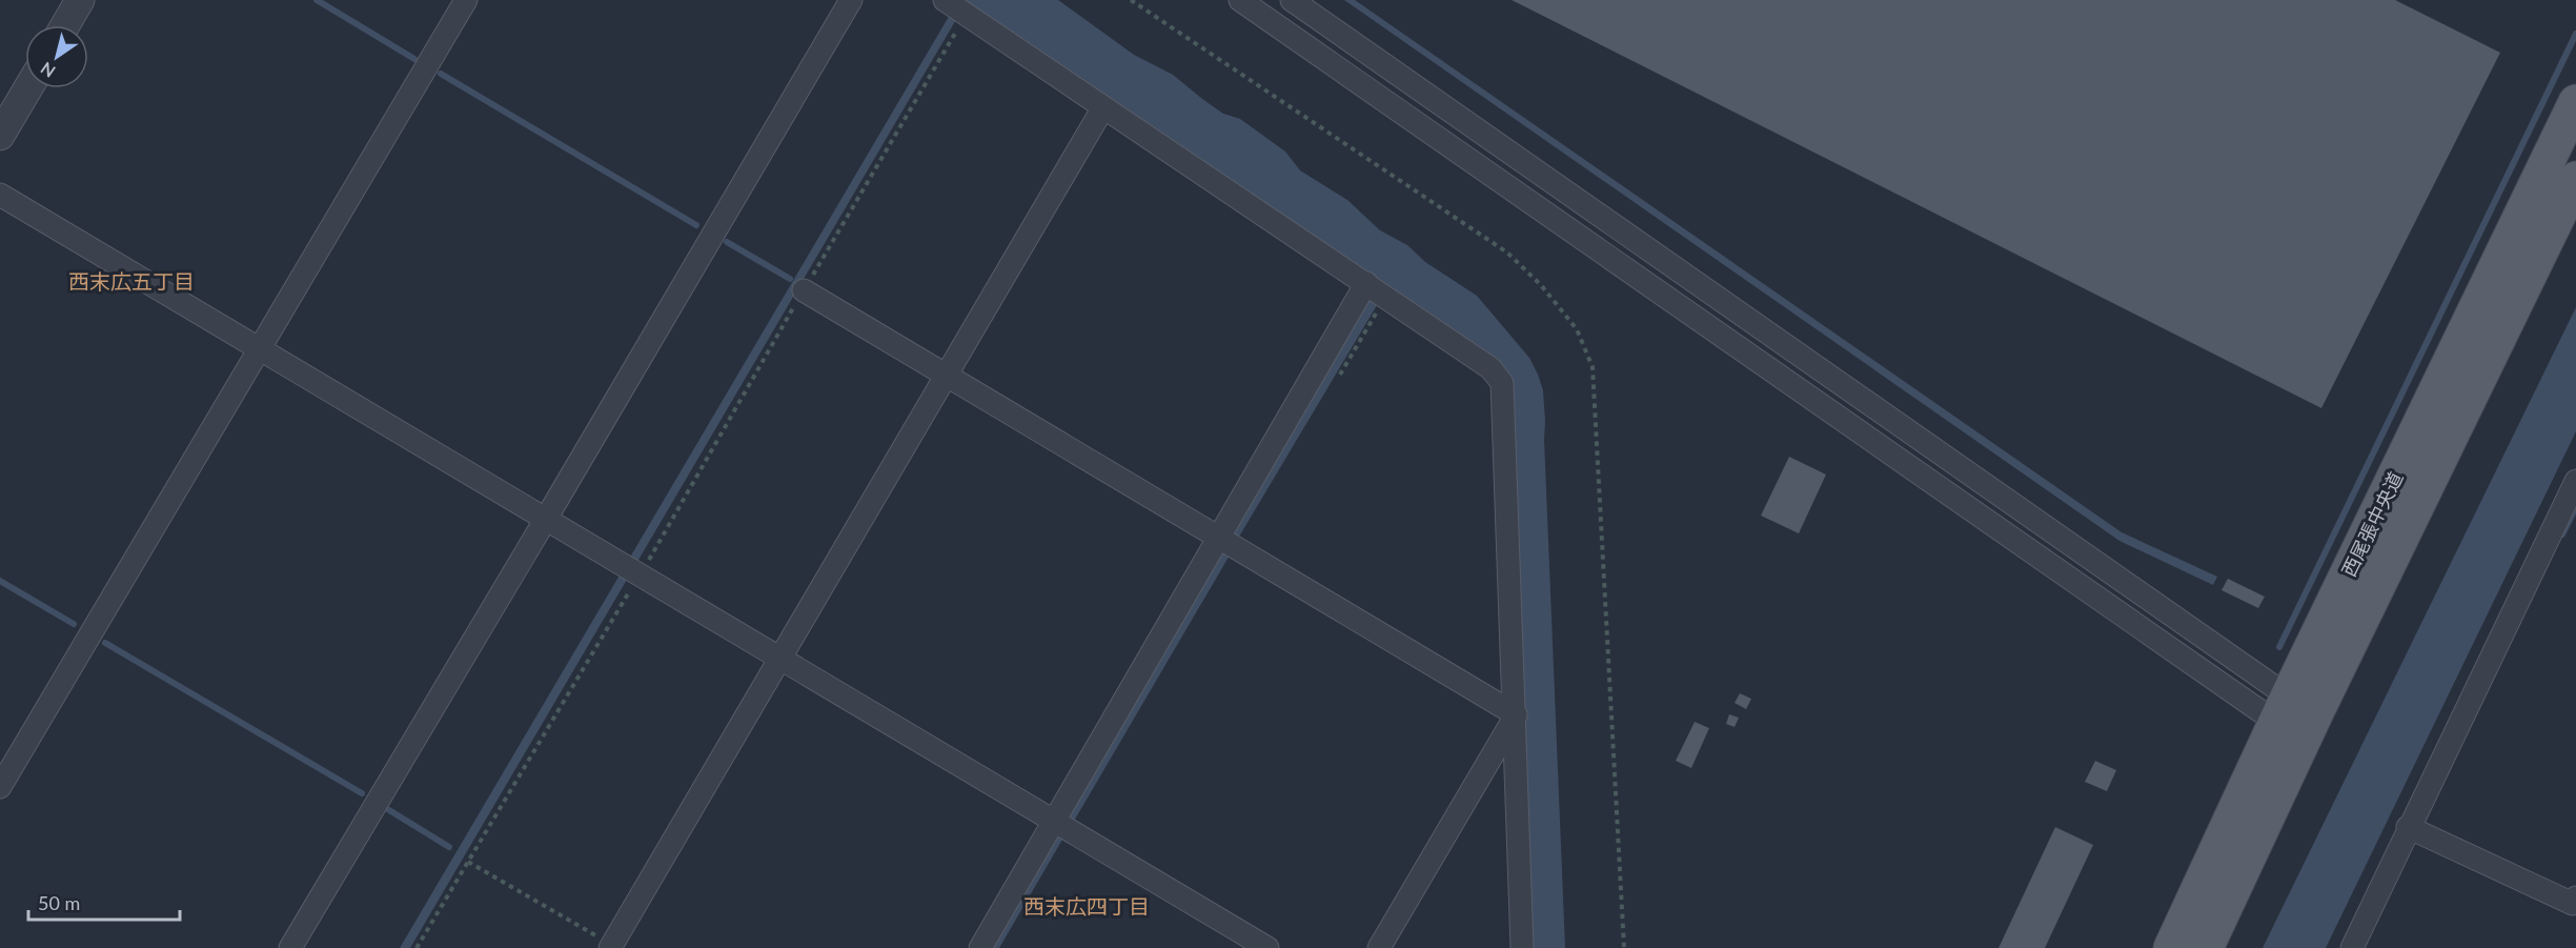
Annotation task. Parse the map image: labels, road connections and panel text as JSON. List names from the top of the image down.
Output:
{
  "streets": {
    "main road": ["西尾張中央道"]
  },
  "districts": ["西末広五丁目", "西末広四丁目"],
  "scale_bar": "50 m",
  "north": "bottom left"
}
